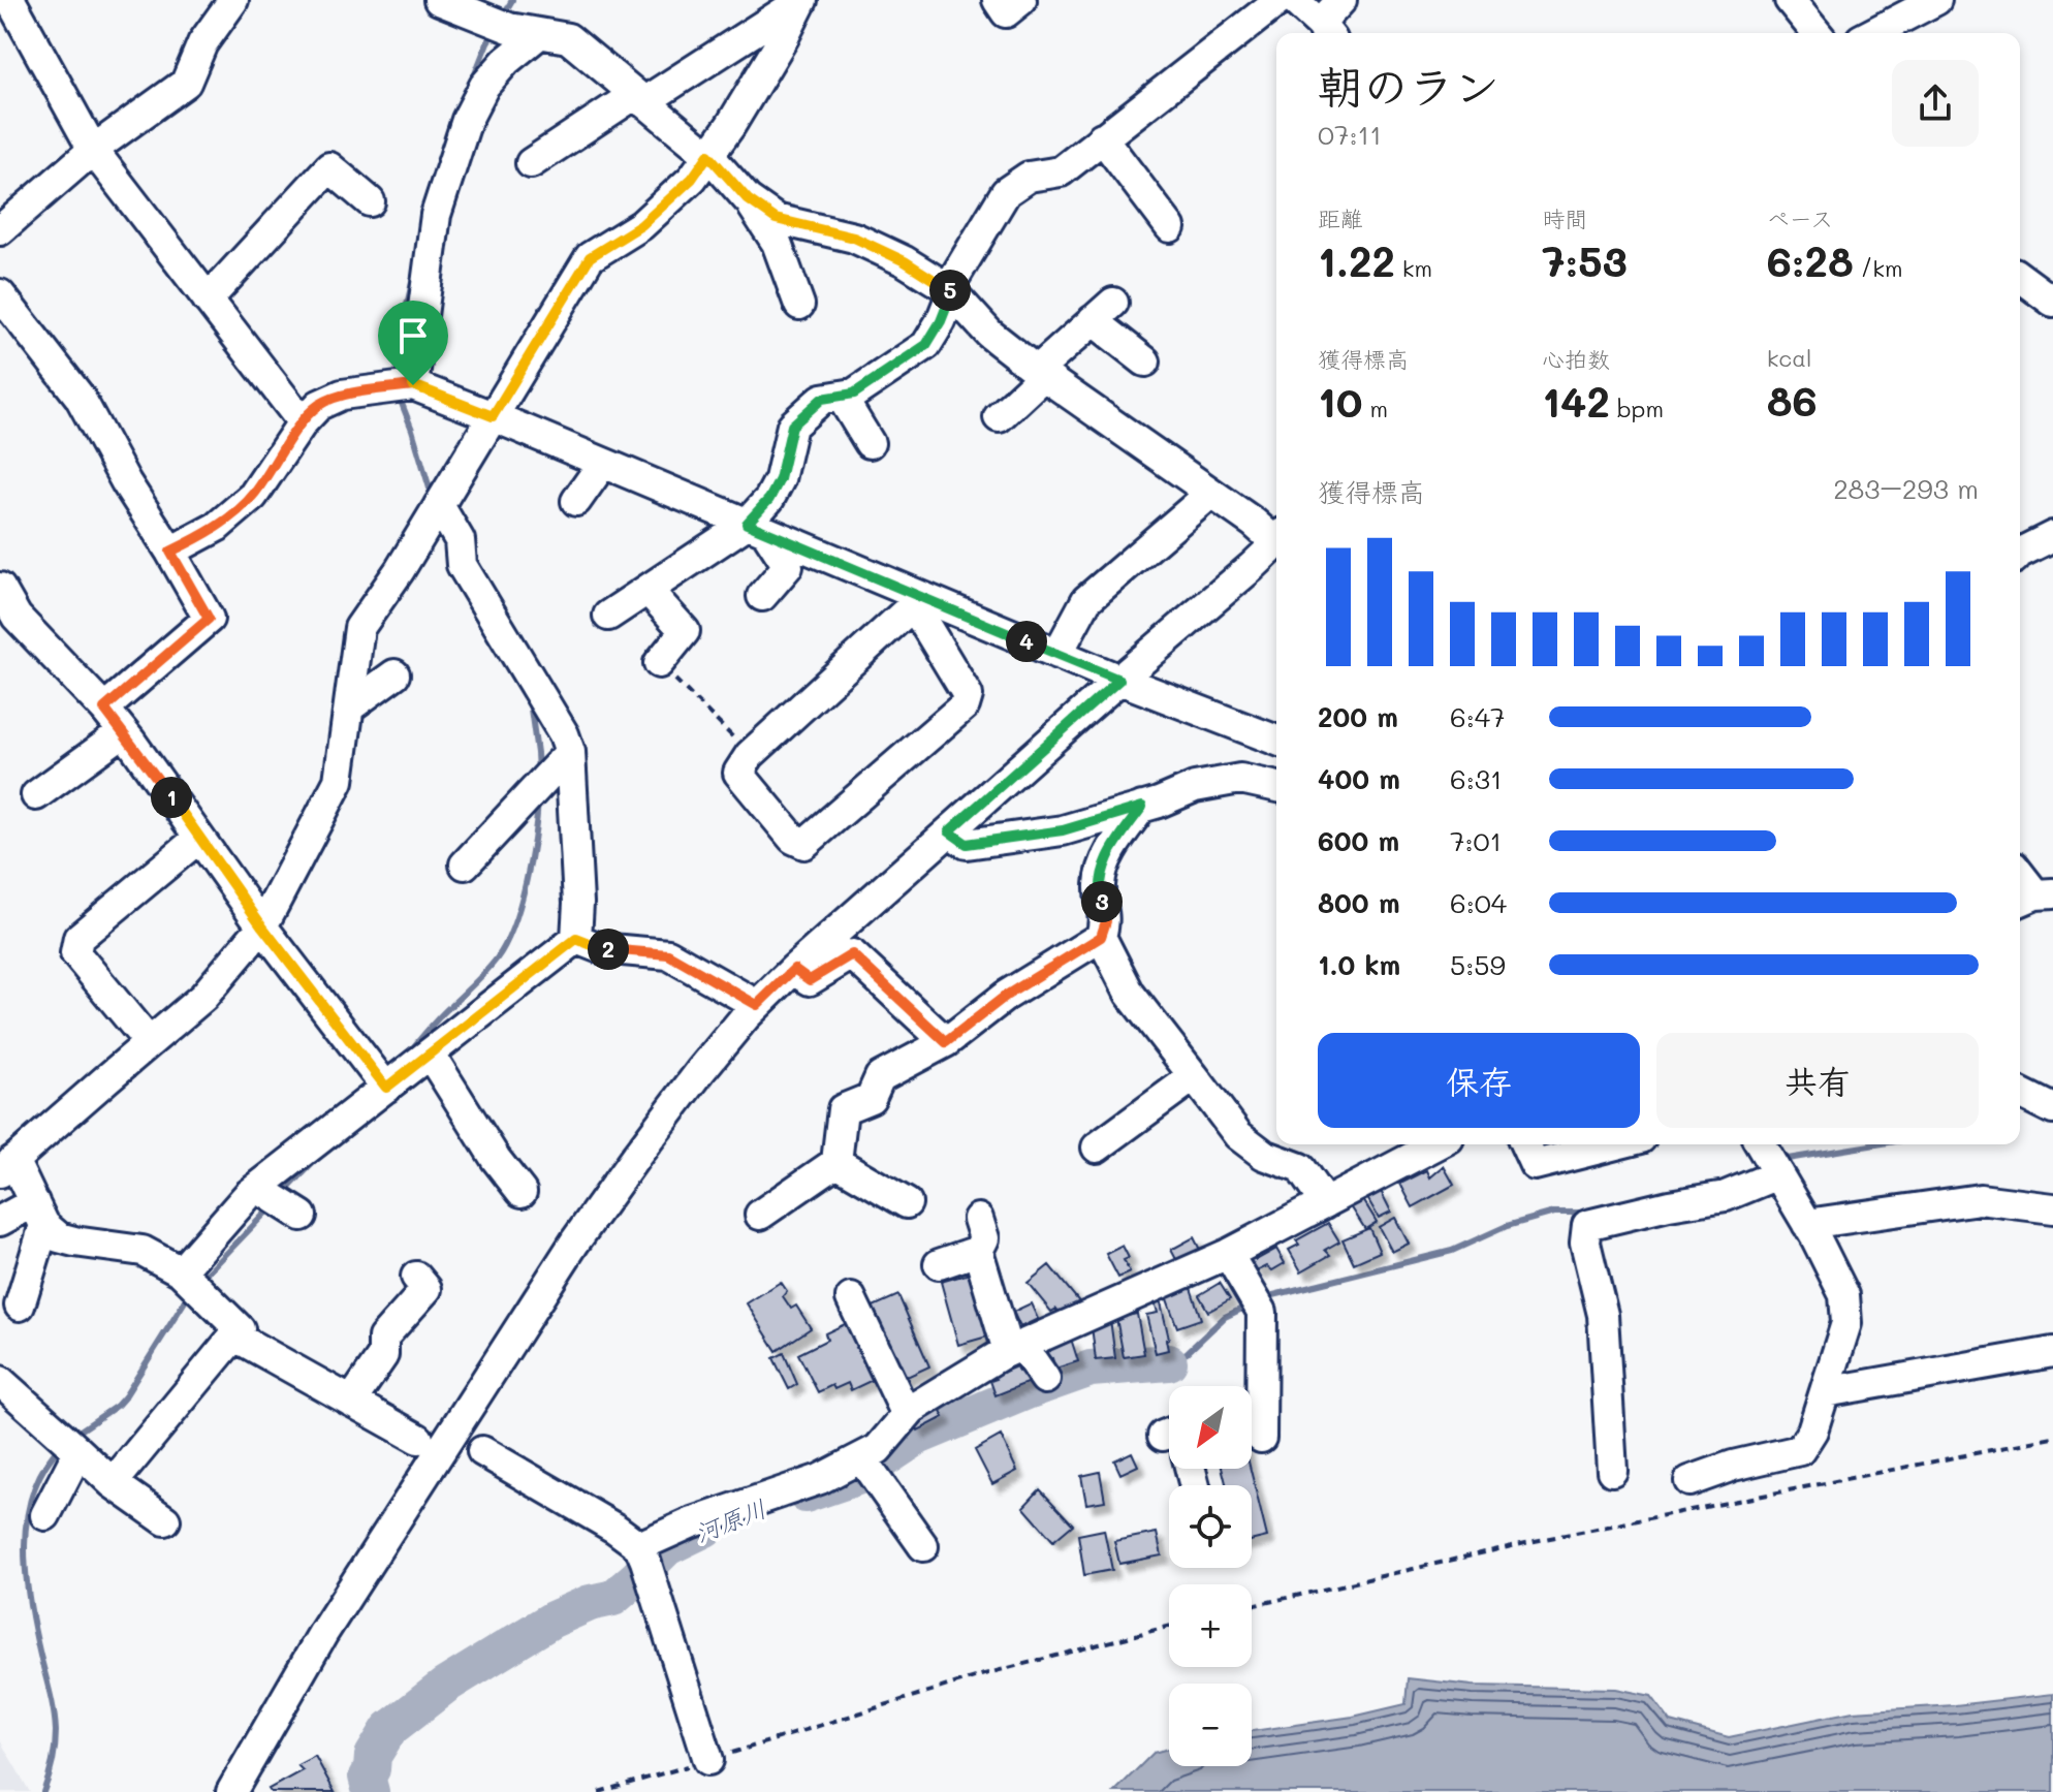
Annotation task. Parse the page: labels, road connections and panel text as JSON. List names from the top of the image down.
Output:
{
  "water": ["河原川"],
  "north": "bottom left",
  "page": {
    "heading": ["朝のラン", "07:11"],
    "stats": [
      ["距離", "1.22 km"],
      ["時間", "7:53"],
      ["ペース", "6:28 /km"],
      ["獲得標高", "10 m"],
      ["心拍数", "142 bpm"],
      ["kcal", "86"]
    ],
    "pins": [
      "5",
      "4",
      "1",
      "3",
      "2"
    ],
    "chart": ["獲得標高", "283–293 m"],
    "list": [
      {
        "name": "200 m",
        "note": "6:47"
      },
      {
        "name": "400 m",
        "note": "6:31"
      },
      {
        "name": "600 m",
        "note": "7:01"
      },
      {
        "name": "800 m",
        "note": "6:04"
      },
      {
        "name": "1.0 km",
        "note": "5:59"
      }
    ],
    "buttons": ["保存", "共有"],
    "map_buttons": ["+", "−"]
  }
}
